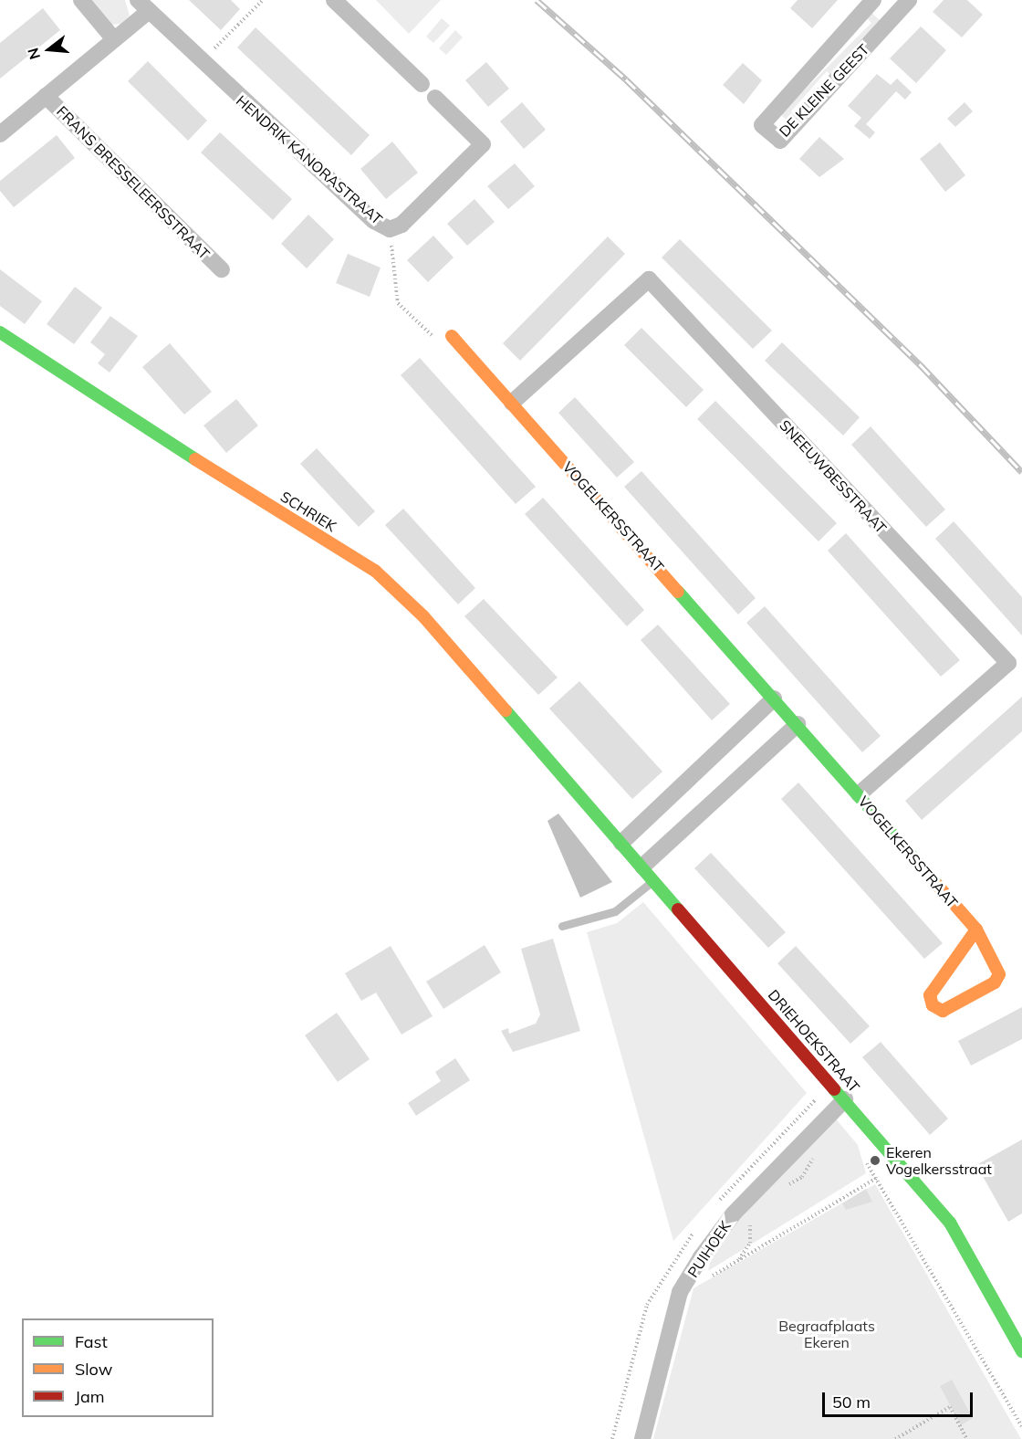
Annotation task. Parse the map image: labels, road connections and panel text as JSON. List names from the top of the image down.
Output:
{
  "streets": {
    "street": [
      "DE KLEINE GEEST",
      "HENDRIK KANORASTRAAT",
      "FRANS BRESSELEERSSTRAAT",
      "SNEEUWBESSTRAAT",
      "SCHRIEK",
      "VOGELKERSSTRAAT",
      "DRIEHOEKSTRAAT",
      "PUIHOEK"
    ]
  },
  "crossings": [
    ["HENDRIK KANORASTRAAT", "FRANS BRESSELEERSSTRAAT"],
    ["SNEEUWBESSTRAAT", "VOGELKERSSTRAAT"],
    ["SCHRIEK", "DRIEHOEKSTRAAT"],
    ["DRIEHOEKSTRAAT", "PUIHOEK"]
  ],
  "parks": ["Begraafplaats Ekeren"],
  "places": ["Ekeren Vogelkersstraat"],
  "legend": ["Fast", "Slow", "Jam"],
  "scale_bar": "50 m",
  "north": "left"
}
